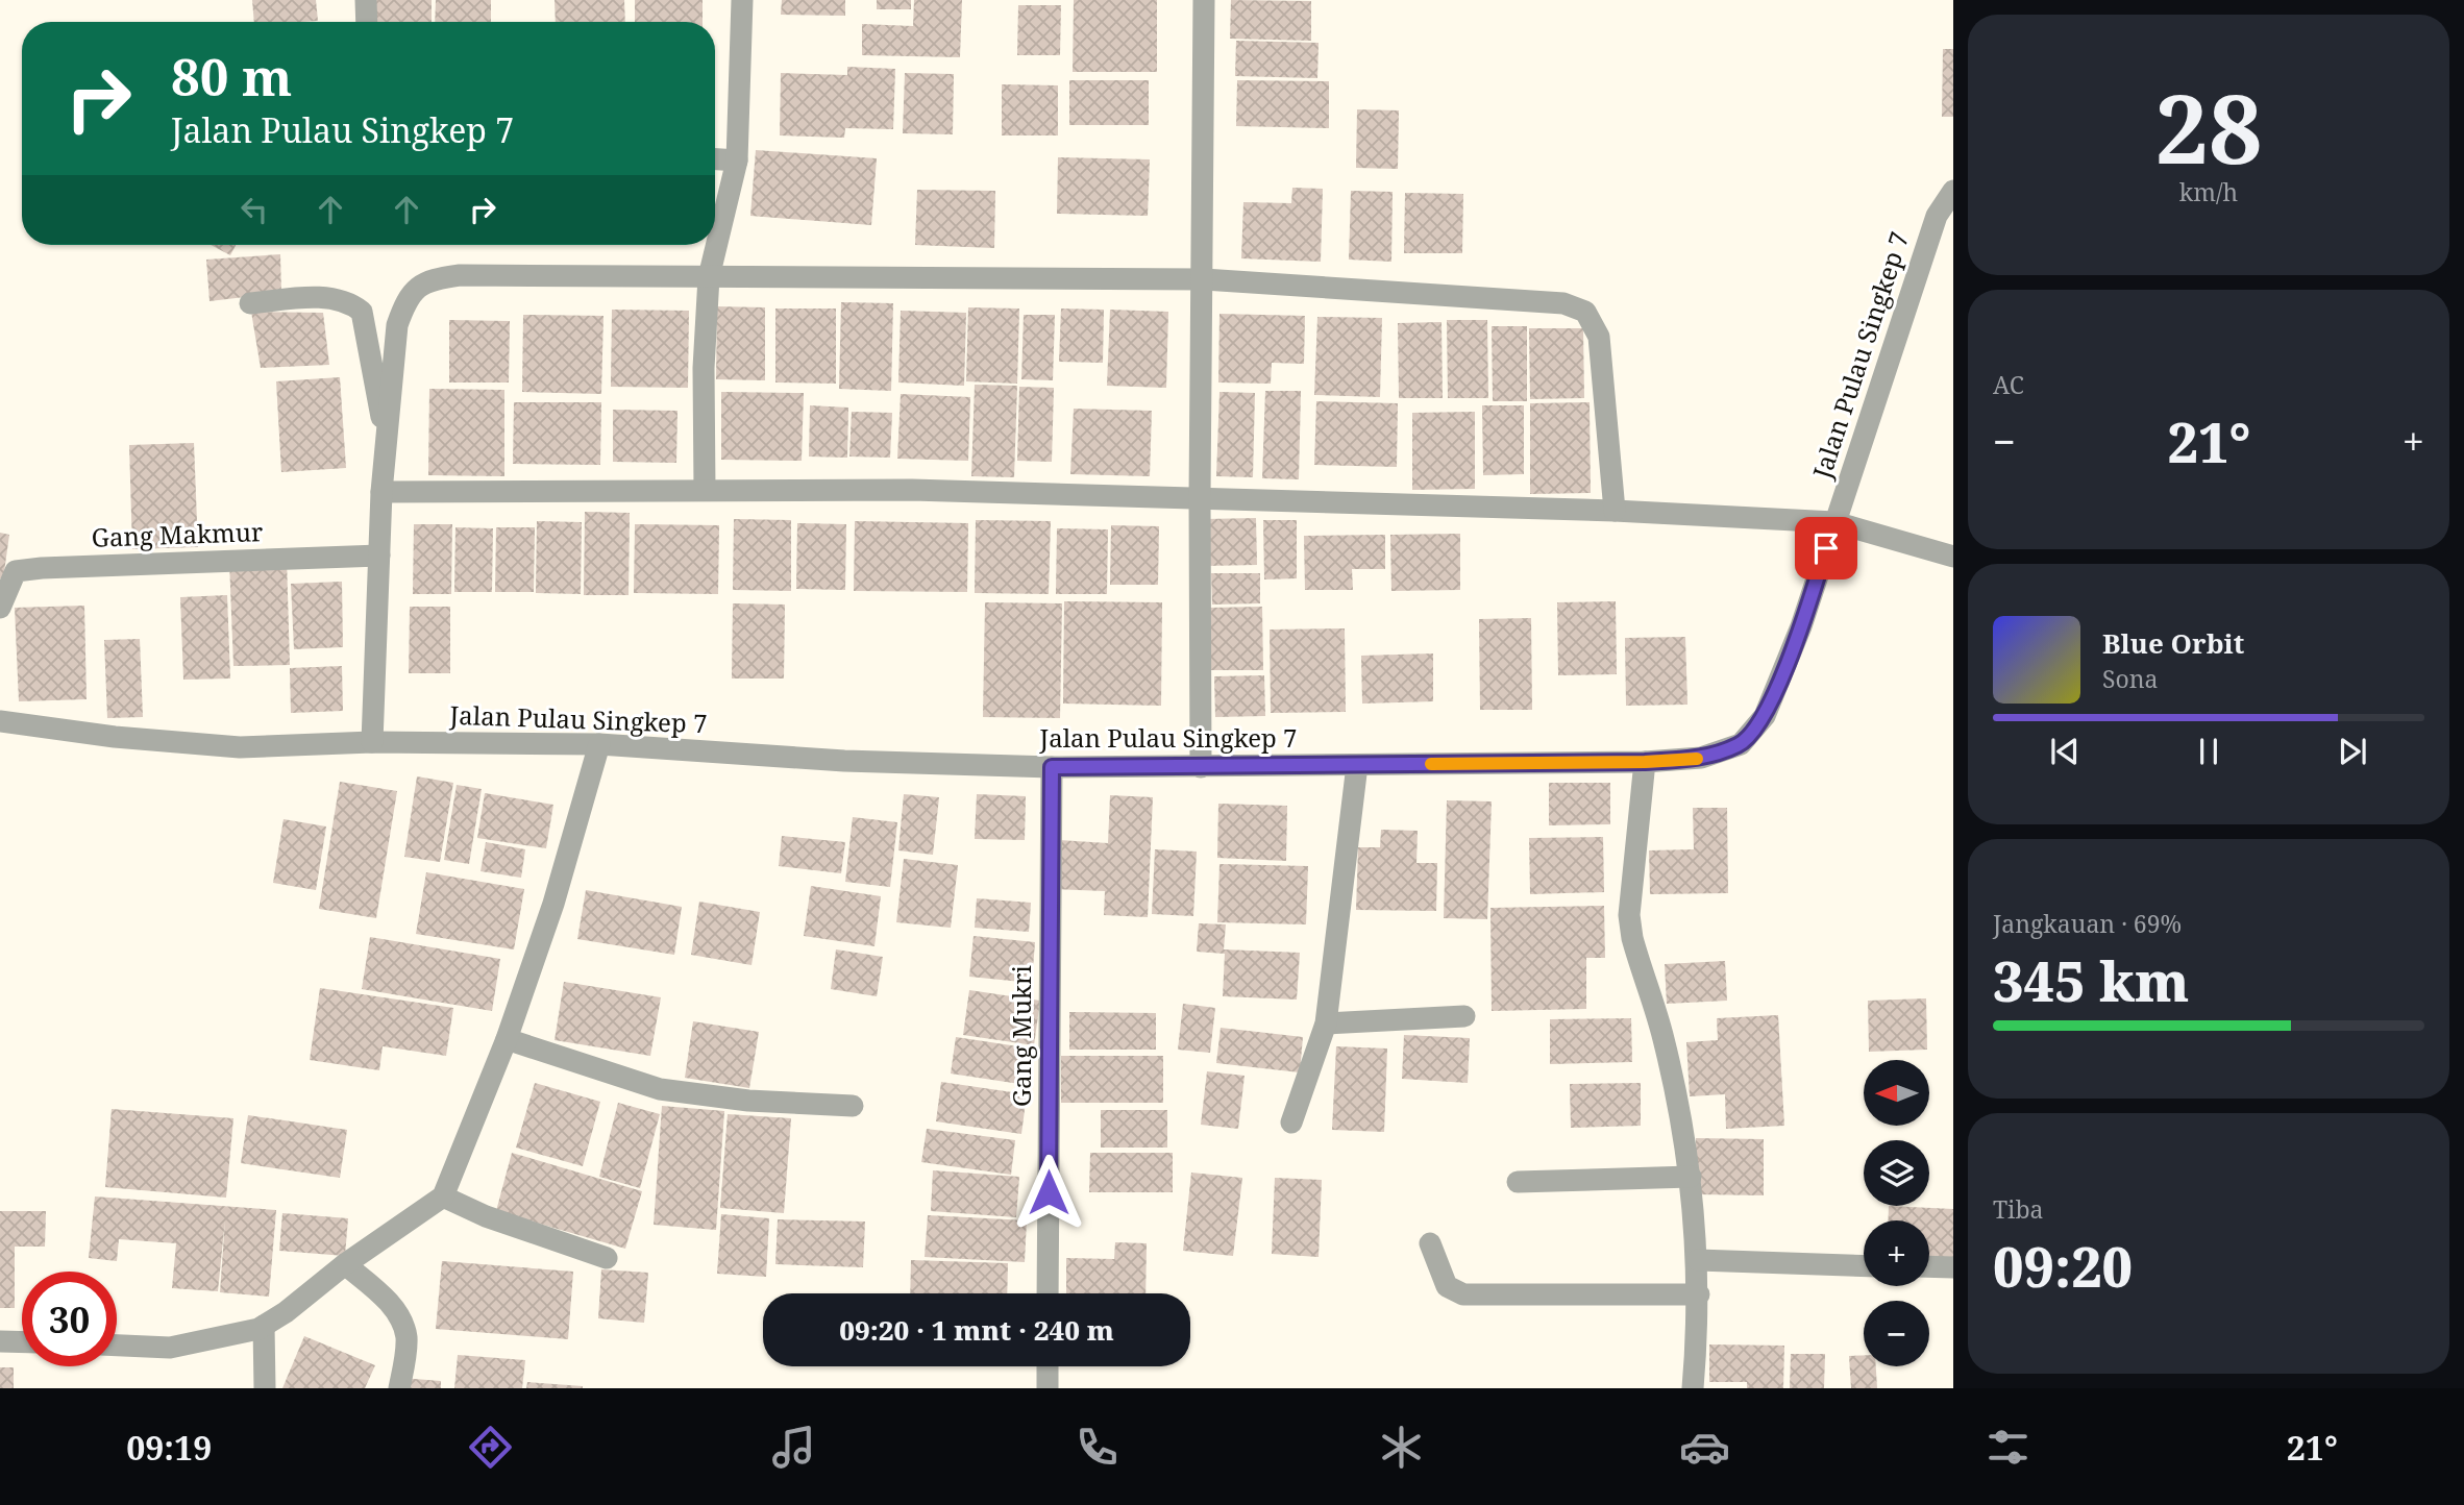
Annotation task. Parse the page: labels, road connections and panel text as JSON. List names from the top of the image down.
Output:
{
  "streets": {
    "street": ["Jalan Pulau Singkep 7", "Gang Makmur", "Gang Mukri"]
  },
  "crossings": [
    ["Jalan Pulau Singkep 7", "Gang Mukri"]
  ],
  "north": "left",
  "page": {
    "tile": [
      ["28", "km/h"],
      "AC",
      ["Jangkauan · 69%", "345 km"],
      ["Tiba", "09:20"]
    ],
    "turn": ["80 m", "Jalan Pulau Singkep 7"],
    "heat": ["−", "21°", "+"],
    "song": ["Blue Orbit", "Sona"],
    "map_buttons": ["+", "−"],
    "limit": "30",
    "trip": "09:20 · 1 mnt · 240 m",
    "tabs": ["09:19", "21°"]
  }
}
